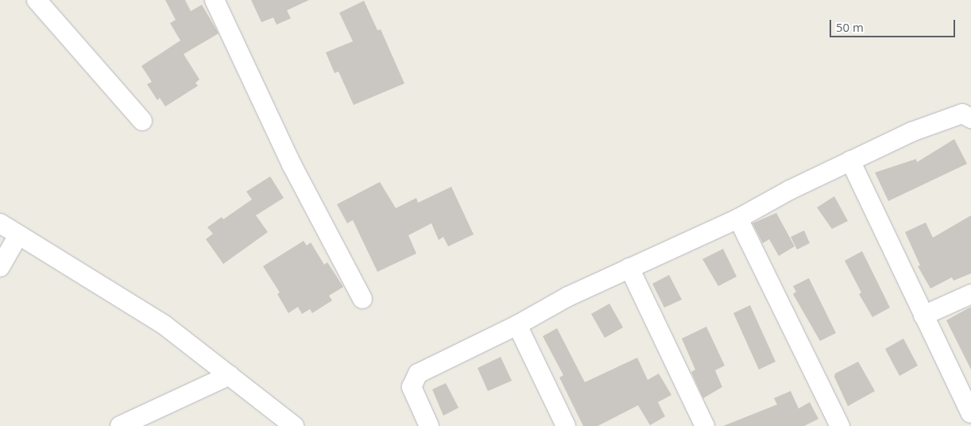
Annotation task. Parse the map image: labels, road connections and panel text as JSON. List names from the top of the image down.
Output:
{
  "scale_bar": "50 m"
}
